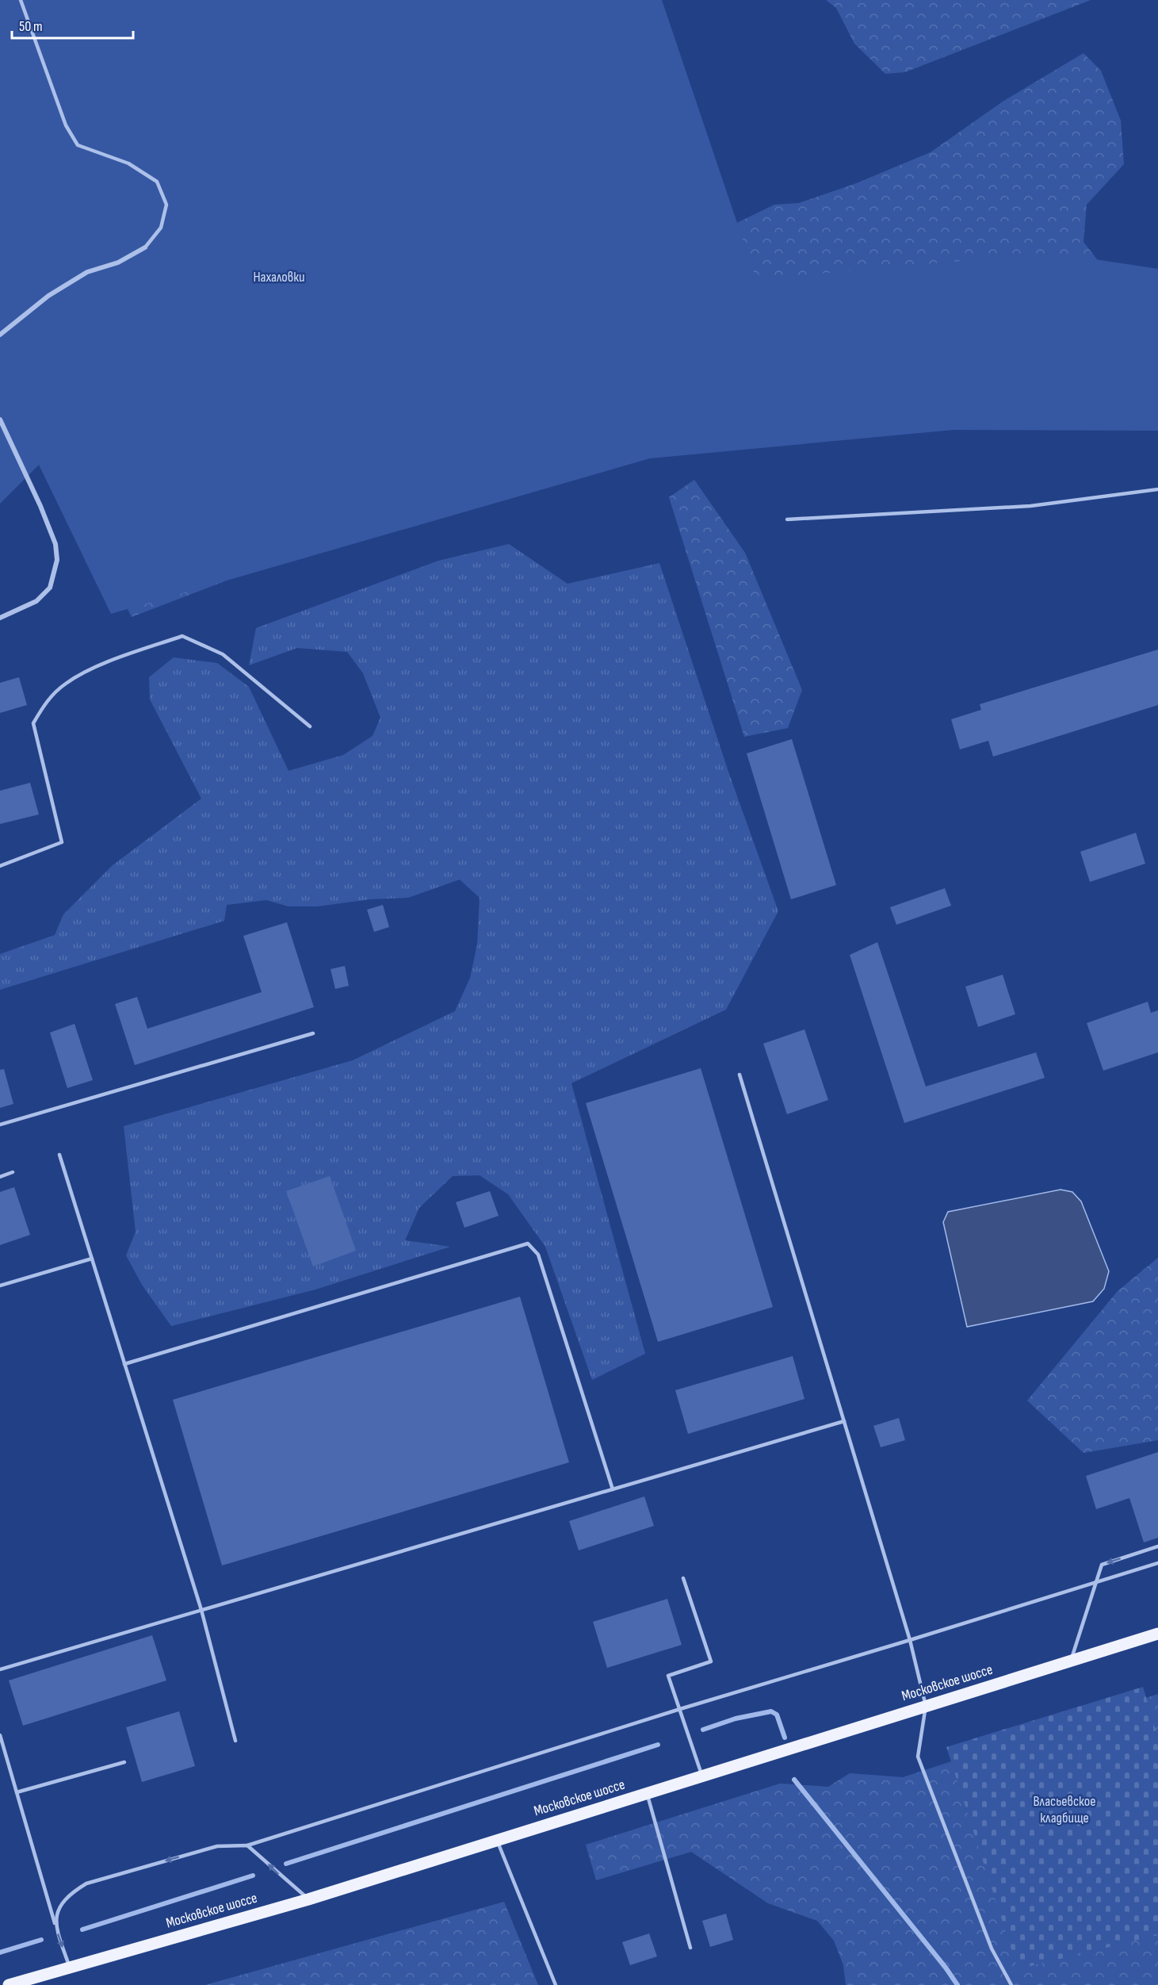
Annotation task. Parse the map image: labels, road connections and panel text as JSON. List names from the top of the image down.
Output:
{
  "streets": {
    "main road": ["Московское шоссе"]
  },
  "parks": ["Нахаловки", "Власьевское кладбище"],
  "scale_bar": "50 m"
}
